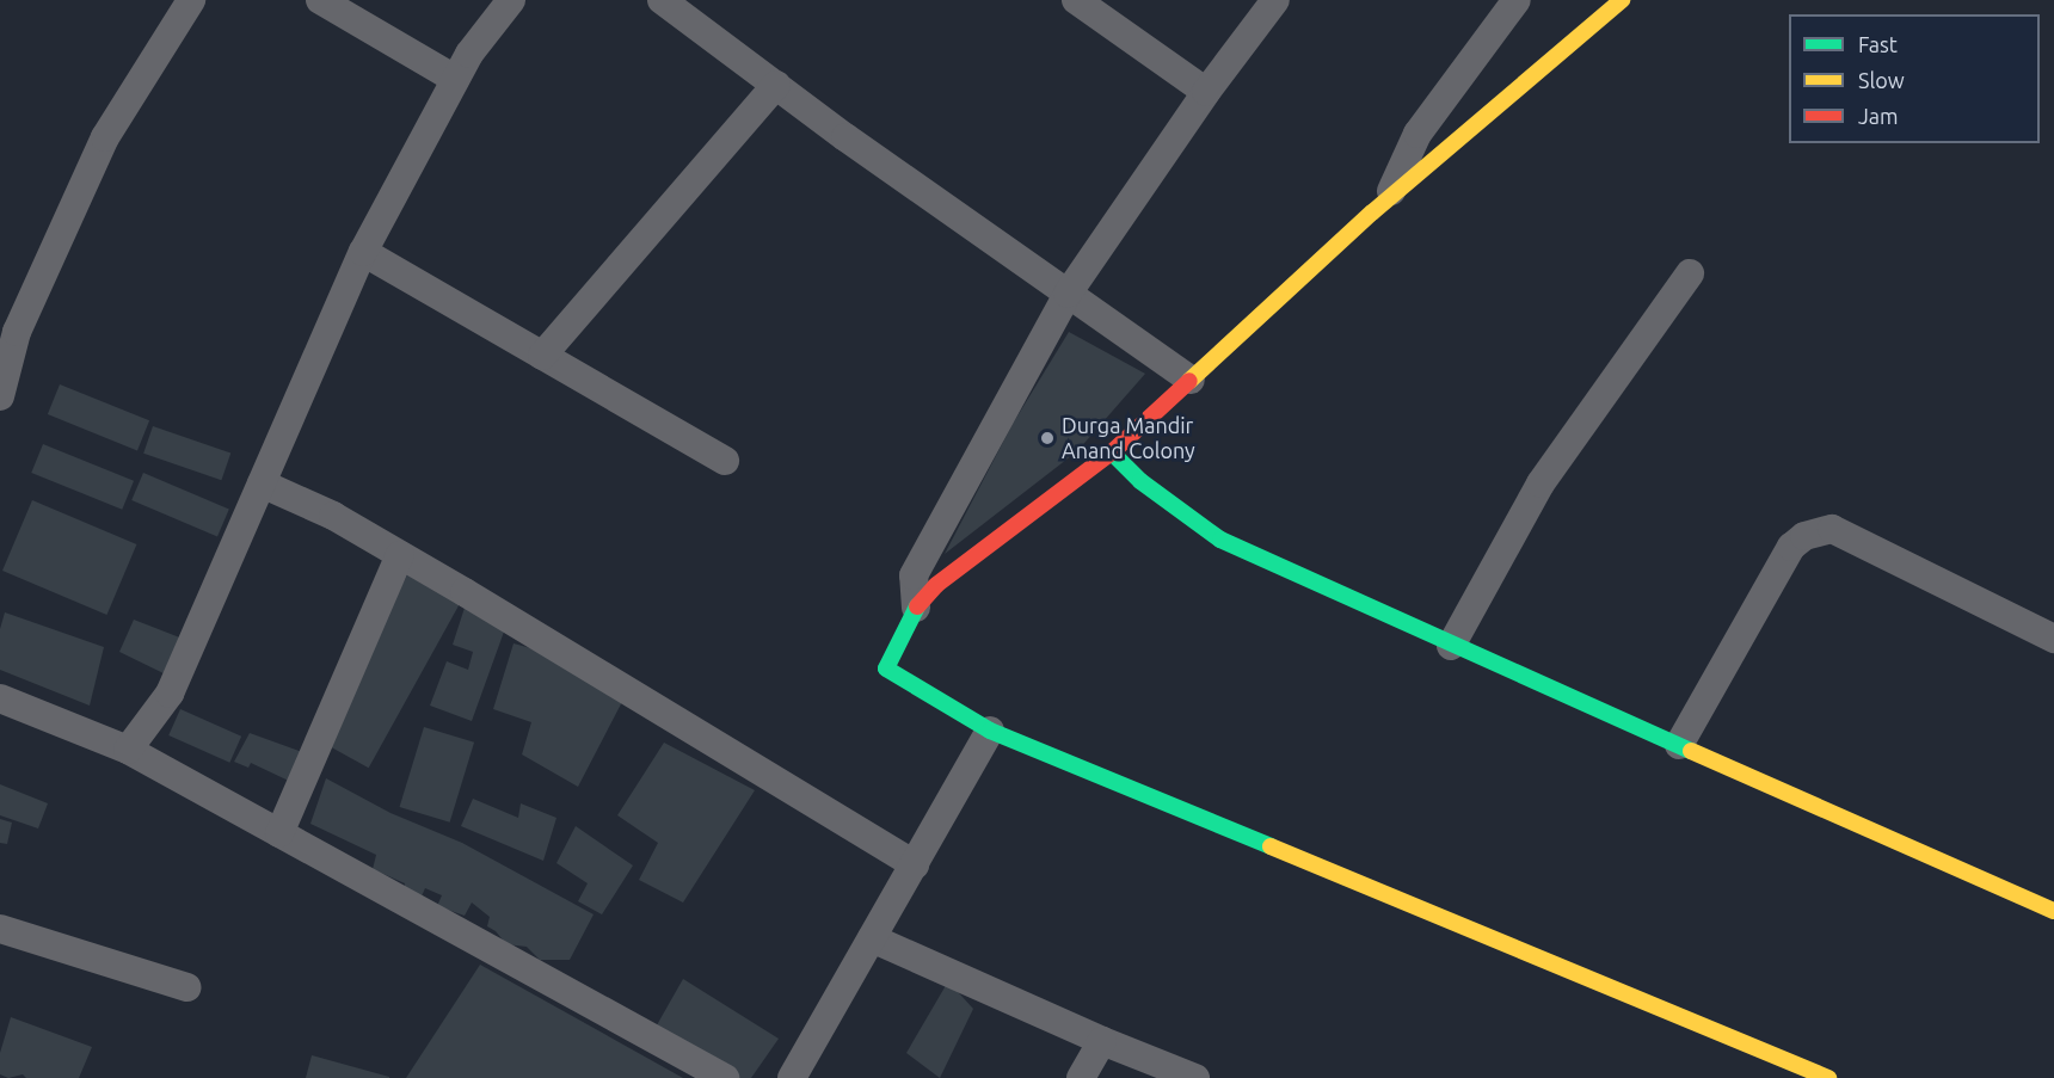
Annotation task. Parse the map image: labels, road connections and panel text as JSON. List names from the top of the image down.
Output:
{
  "places": ["Durga Mandir Anand Colony"],
  "legend": ["Fast", "Slow", "Jam"]
}
